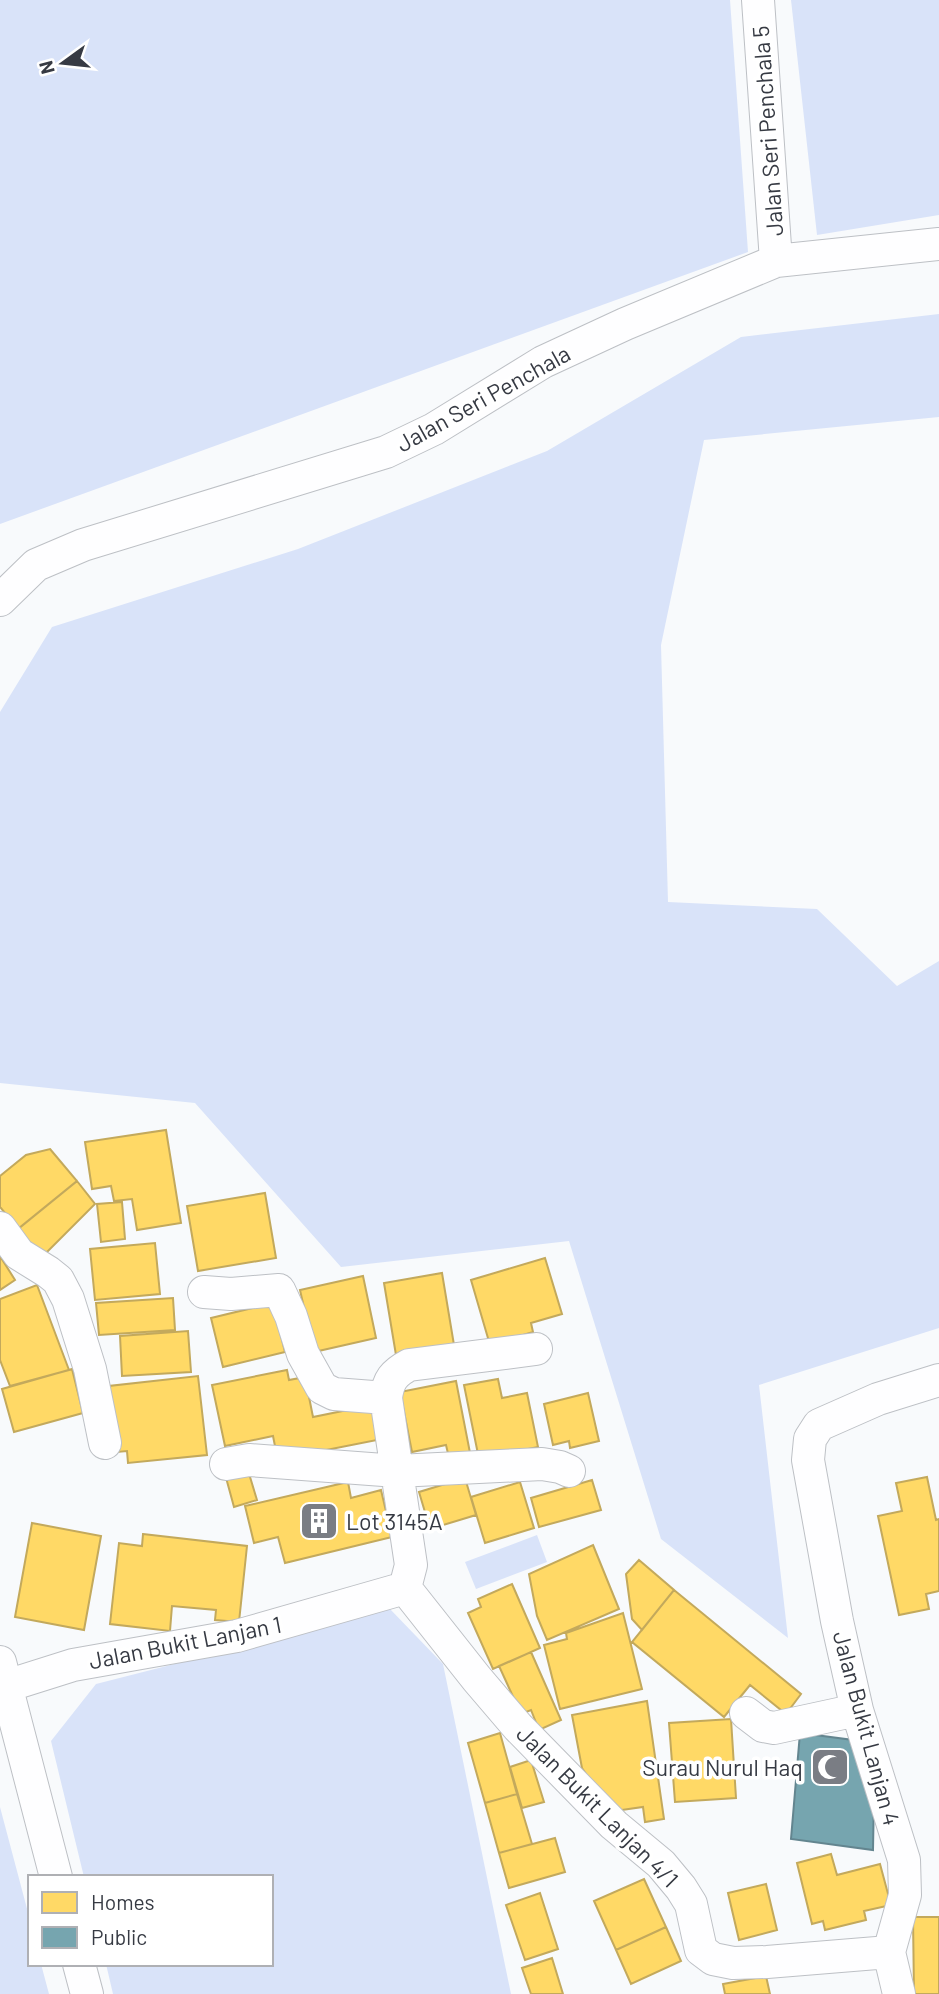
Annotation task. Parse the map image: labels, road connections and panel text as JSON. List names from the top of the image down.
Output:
{
  "streets": {
    "street": [
      "Jalan Seri Penchala 5",
      "Jalan Seri Penchala",
      "Jalan Bukit Lanjan 1",
      "Jalan Bukit Lanjan 4",
      "Jalan Bukit Lanjan 4/1"
    ]
  },
  "crossings": [
    ["Jalan Seri Penchala 5", "Jalan Seri Penchala"],
    ["Jalan Bukit Lanjan 1", "Jalan Bukit Lanjan 4/1"],
    ["Jalan Bukit Lanjan 4", "Jalan Bukit Lanjan 4/1"]
  ],
  "places": {
    "building": ["Lot 3145A"],
    "mosque": ["Surau Nurul Haq"]
  },
  "legend": ["Homes", "Public"],
  "north": "left"
}
